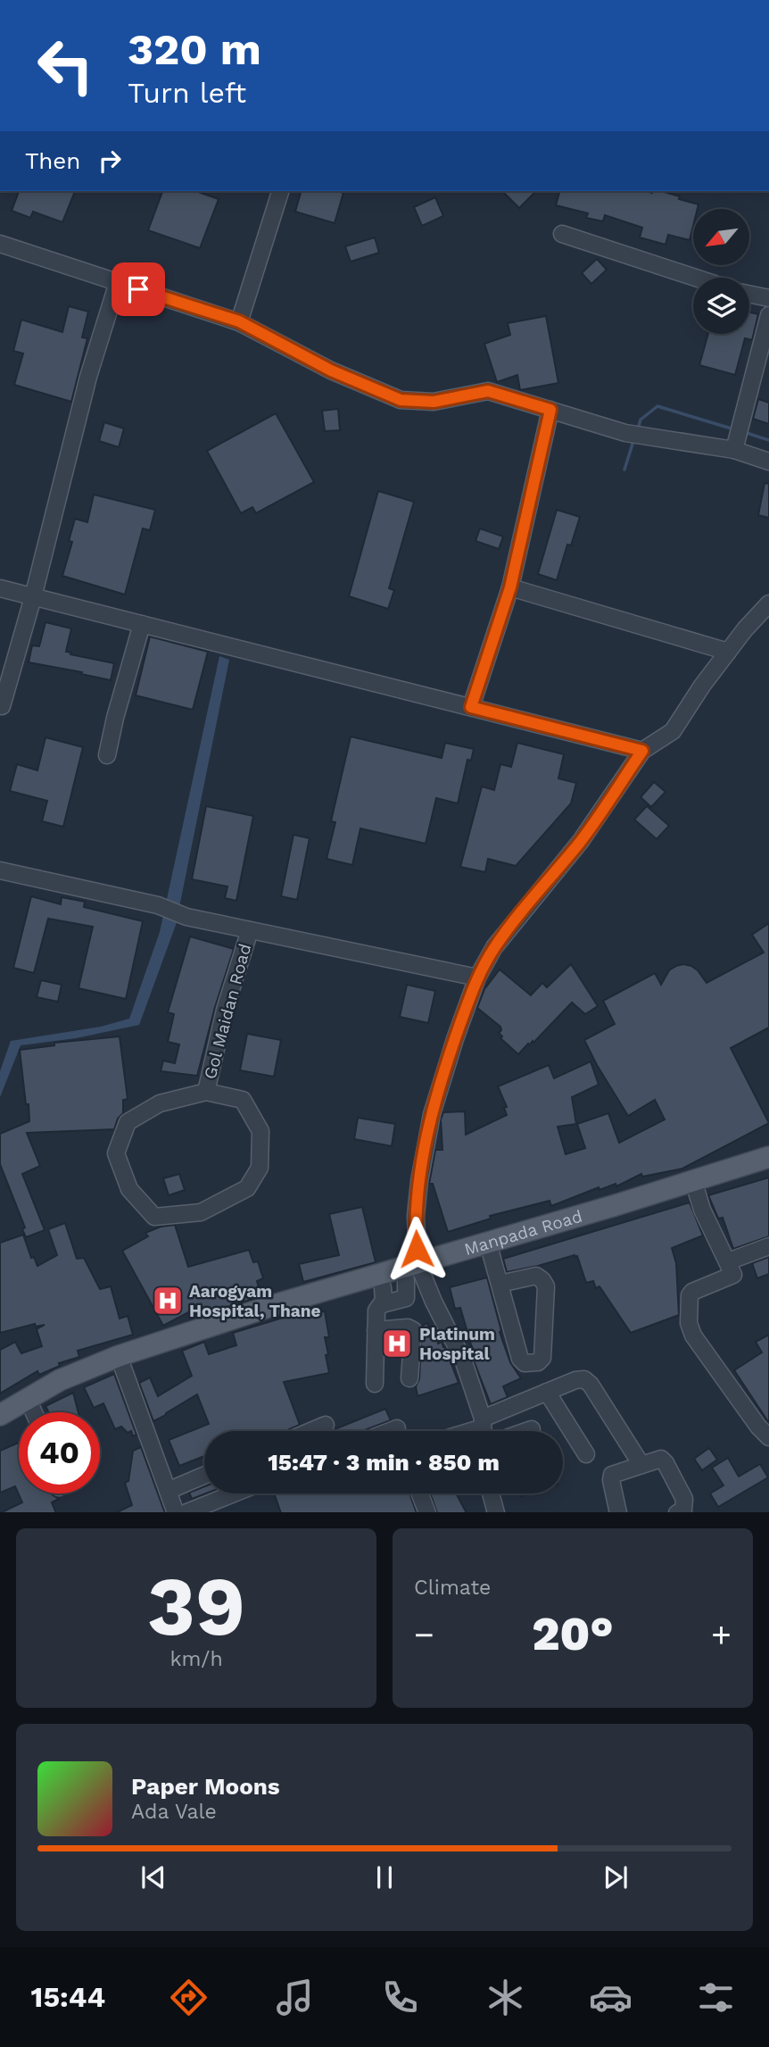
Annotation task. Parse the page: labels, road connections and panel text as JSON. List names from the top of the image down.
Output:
{
  "streets": {
    "main road": ["Manpada Road"],
    "street": ["Gol Maidan Road"]
  },
  "places": {
    "hospital": ["Aarogyam Hospital, Thane", "Platinum Hospital"]
  },
  "north": "bottom left",
  "page": {
    "turn": ["320 m", "Turn left"],
    "then": "Then",
    "limit": "40",
    "trip": "15:47 · 3 min · 850 m",
    "tile": [
      ["39", "km/h"],
      "Climate"
    ],
    "heat": ["−", "20°", "+"],
    "song": ["Paper Moons", "Ada Vale"],
    "tabs": "15:44"
  }
}
